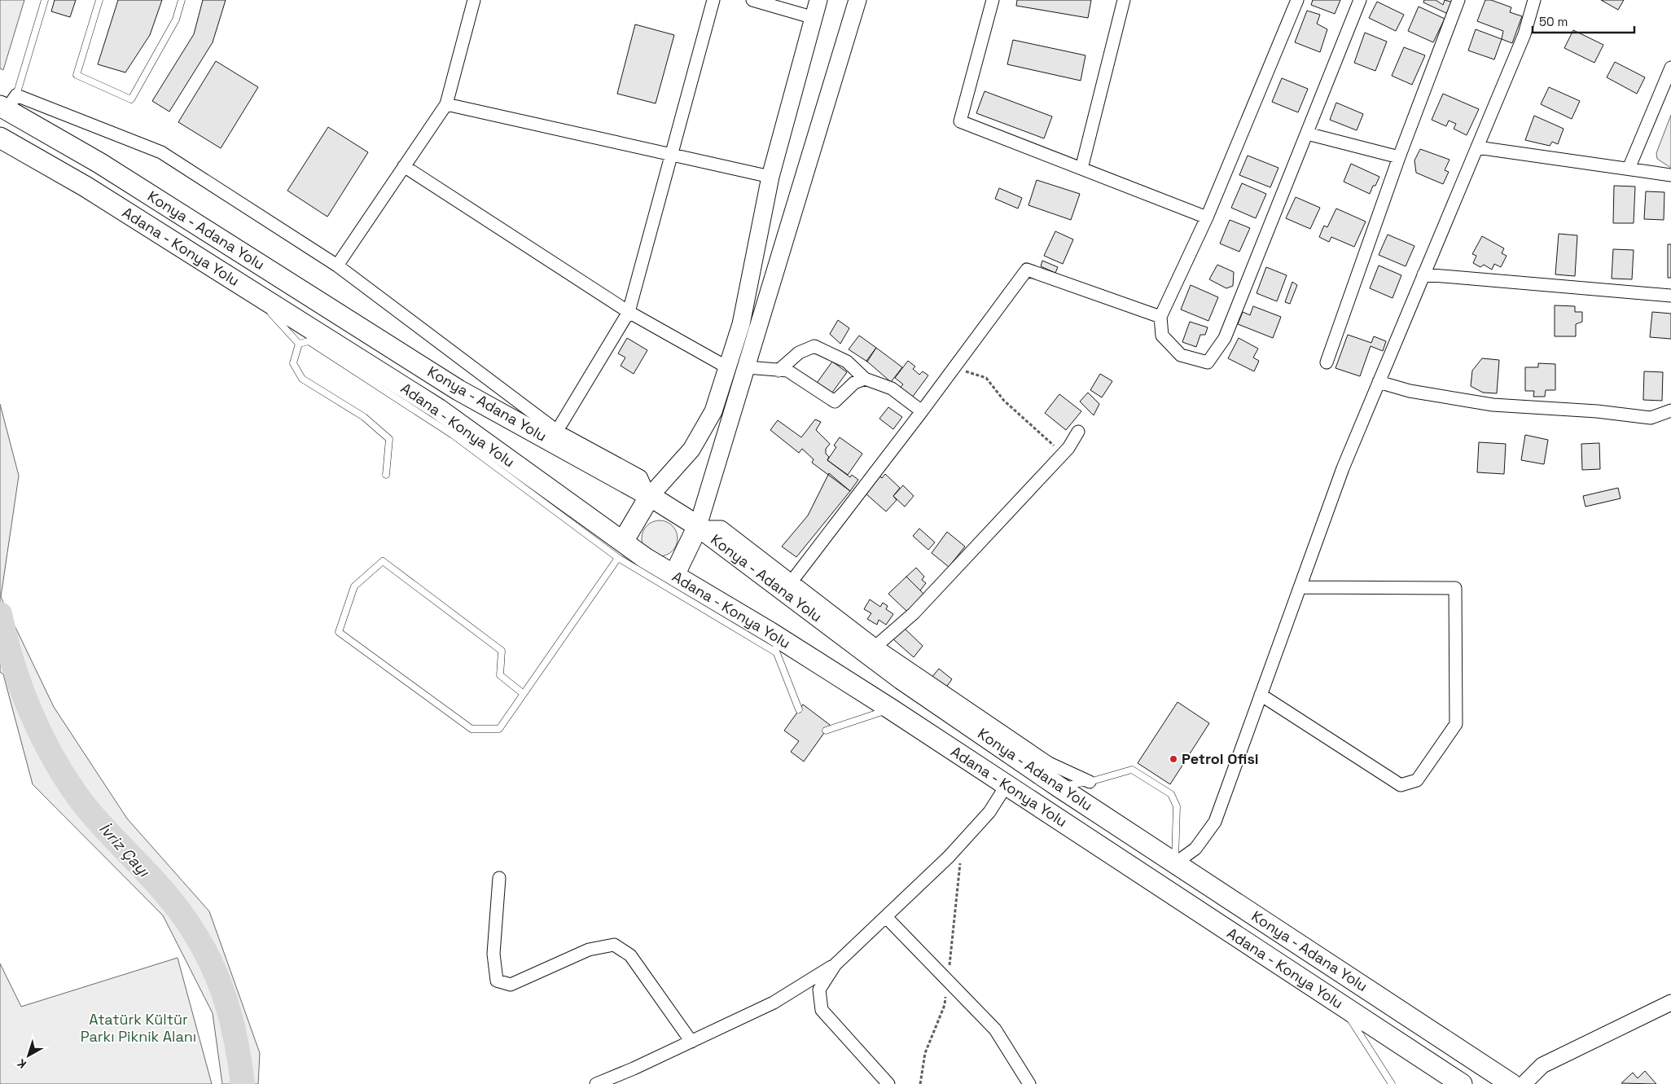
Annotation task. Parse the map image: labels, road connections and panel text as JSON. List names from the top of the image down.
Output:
{
  "streets": {
    "highway": ["Konya - Adana Yolu", "Adana - Konya Yolu"]
  },
  "water": ["İvriz Çayı"],
  "parks": ["Atatürk Kültür Parkı Piknik Alanı"],
  "places": ["Petrol Ofisi"],
  "scale_bar": "50 m",
  "north": "bottom left"
}
